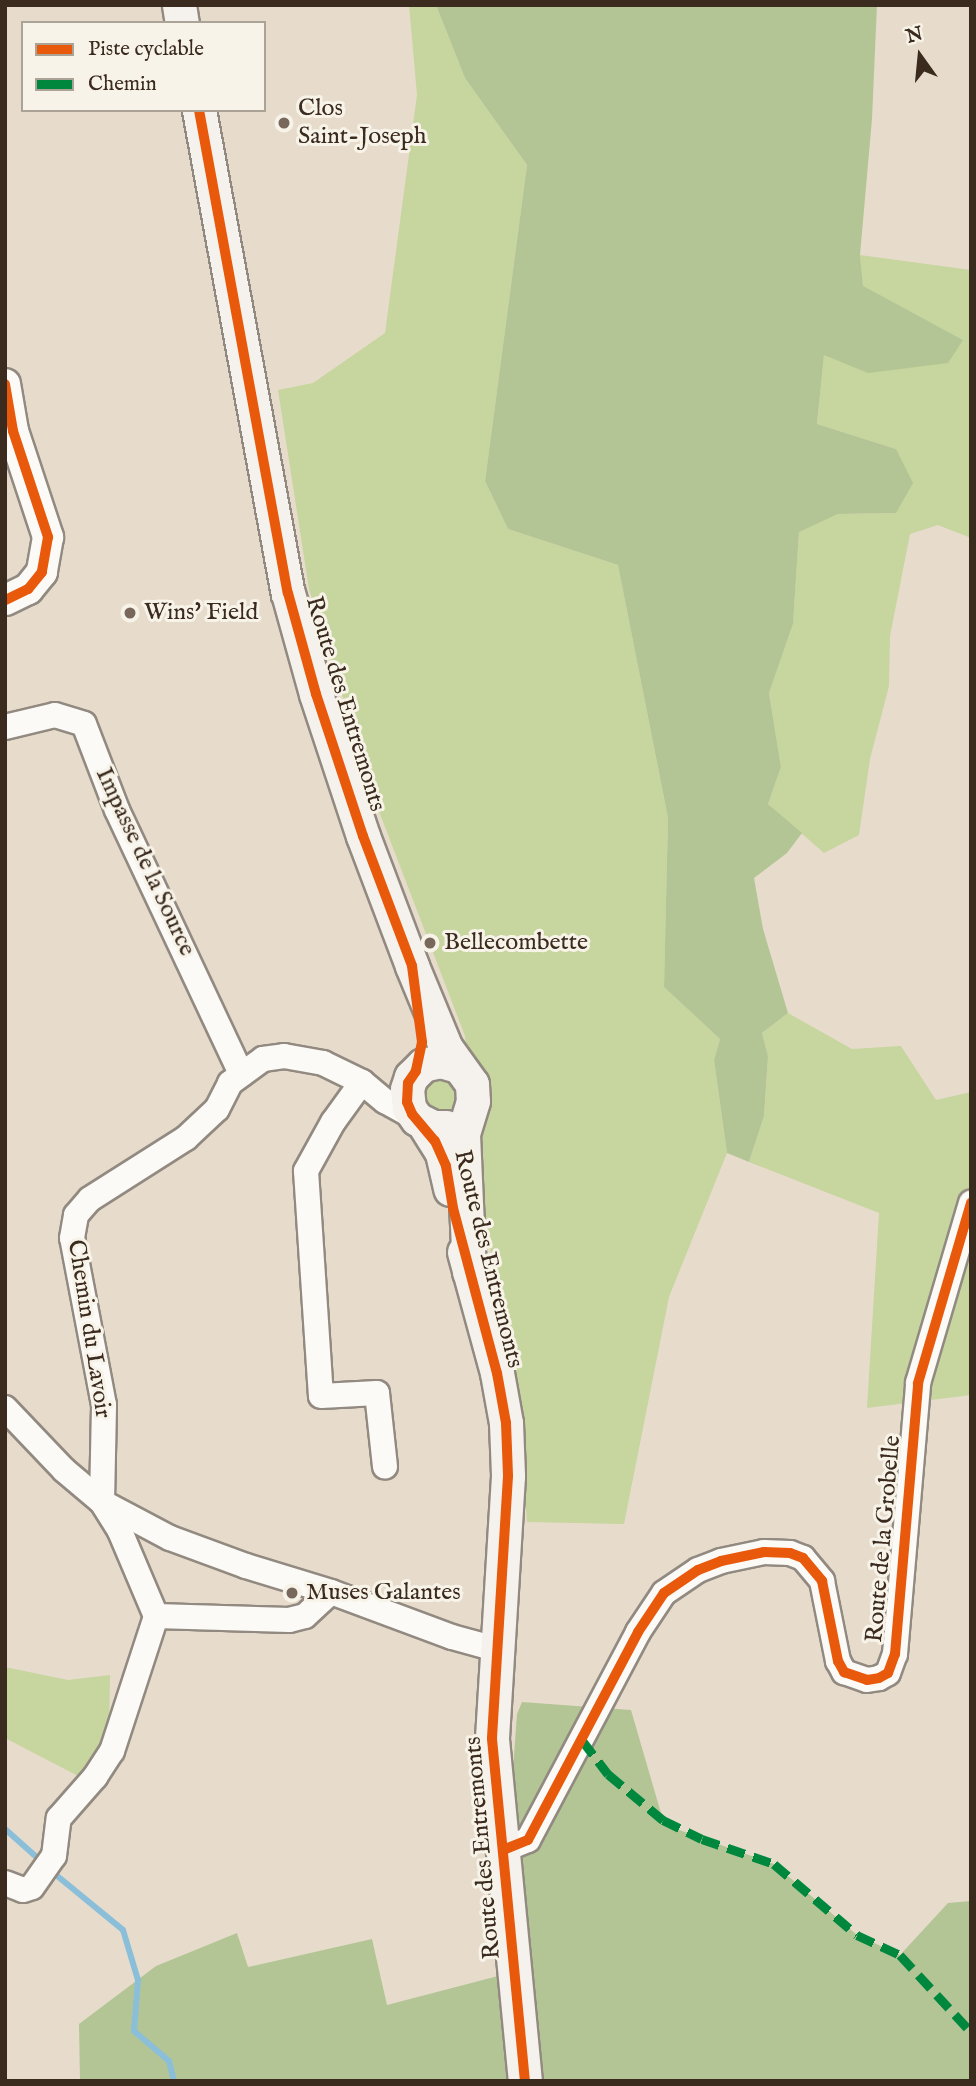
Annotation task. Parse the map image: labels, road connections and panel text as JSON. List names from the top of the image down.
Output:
{
  "streets": {
    "main road": ["Route des Entremonts"],
    "street": ["Impasse de la Source", "Chemin du Lavoir", "Route de la Grobelle"]
  },
  "crossings": [
    ["Route des Entremonts", "Chemin du Lavoir"],
    ["Route des Entremonts", "Route de la Grobelle"],
    ["Impasse de la Source", "Chemin du Lavoir"]
  ],
  "places": [
    "Clos Saint-Joseph",
    "Wins' Field",
    "Bellecombette",
    "Muses Galantes"
  ],
  "legend": ["Piste cyclable", "Chemin"],
  "north": "top"
}
